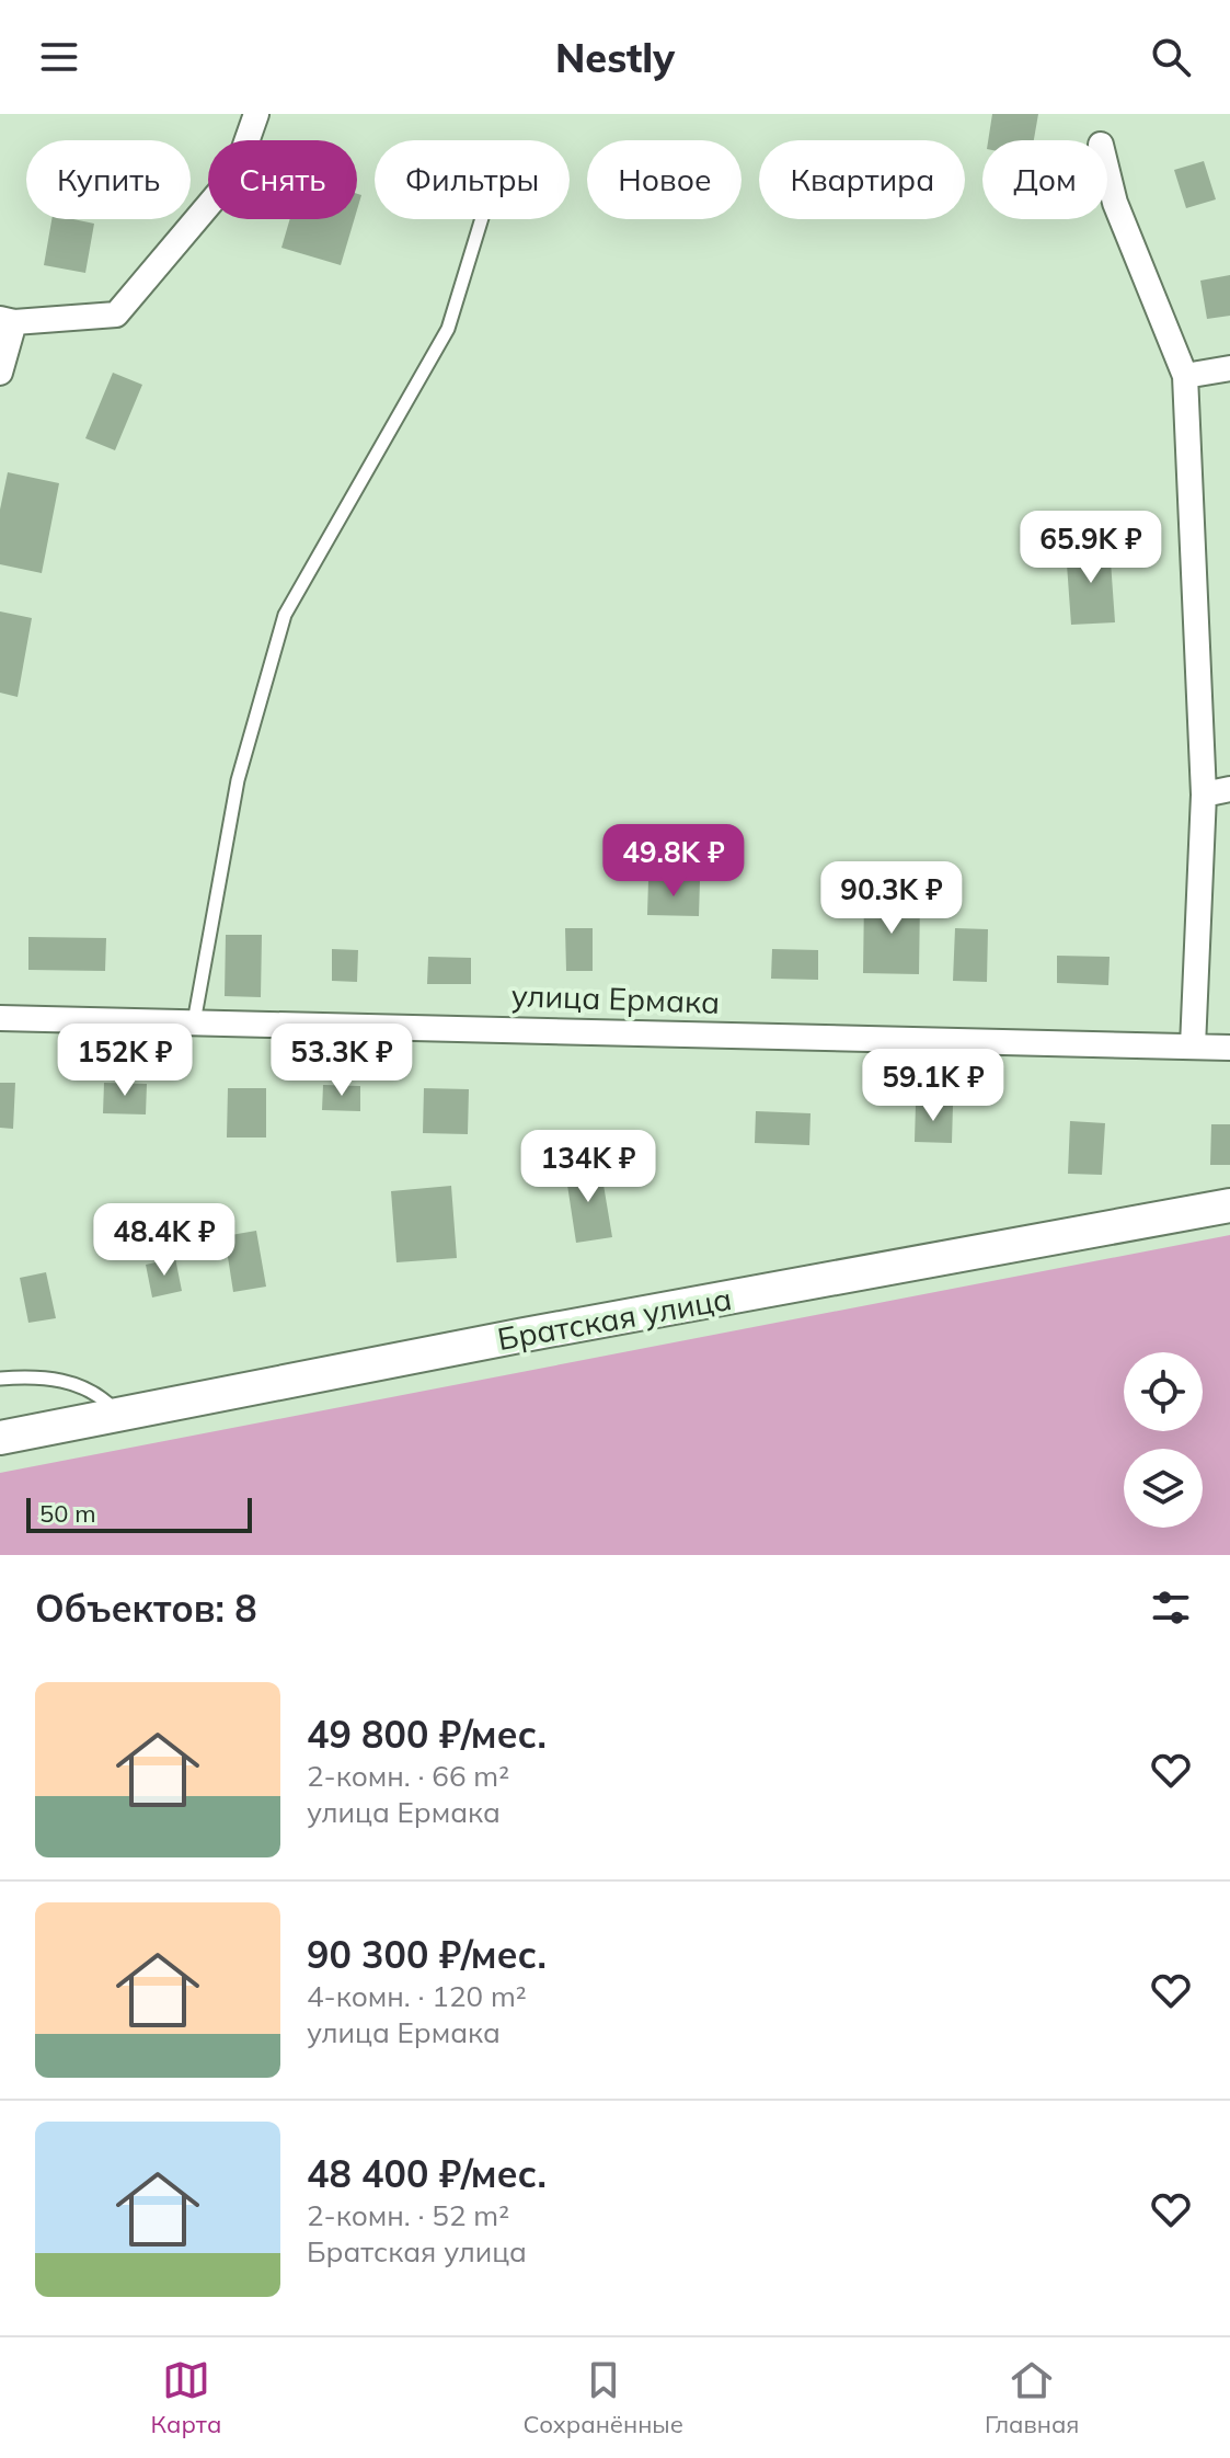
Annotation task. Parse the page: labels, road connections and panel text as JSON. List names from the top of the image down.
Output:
{
  "streets": {
    "street": ["улица Ермака", "Братская улица"]
  },
  "scale_bar": "50 m",
  "page": {
    "header": "Nestly",
    "chip": [
      "Купить",
      "Снять",
      "Фильтры",
      "Новое",
      "Квартира",
      "Дом"
    ],
    "price": [
      "65.9K ₽",
      "49.8K ₽",
      "90.3K ₽",
      "152K ₽",
      "53.3K ₽",
      "59.1K ₽",
      "134K ₽",
      "48.4K ₽"
    ],
    "scale": "50 m",
    "heading": "Объектов: 8",
    "list": [
      {
        "name": "49 800 ₽/мес.",
        "note": "2-комн. · 66 m² · улица Ермака"
      },
      {
        "name": "90 300 ₽/мес.",
        "note": "4-комн. · 120 m² · улица Ермака"
      },
      {
        "name": "48 400 ₽/мес.",
        "note": "2-комн. · 52 m² · Братская улица"
      }
    ],
    "tabs": ["Карта", "Сохранённые", "Главная"]
  }
}
